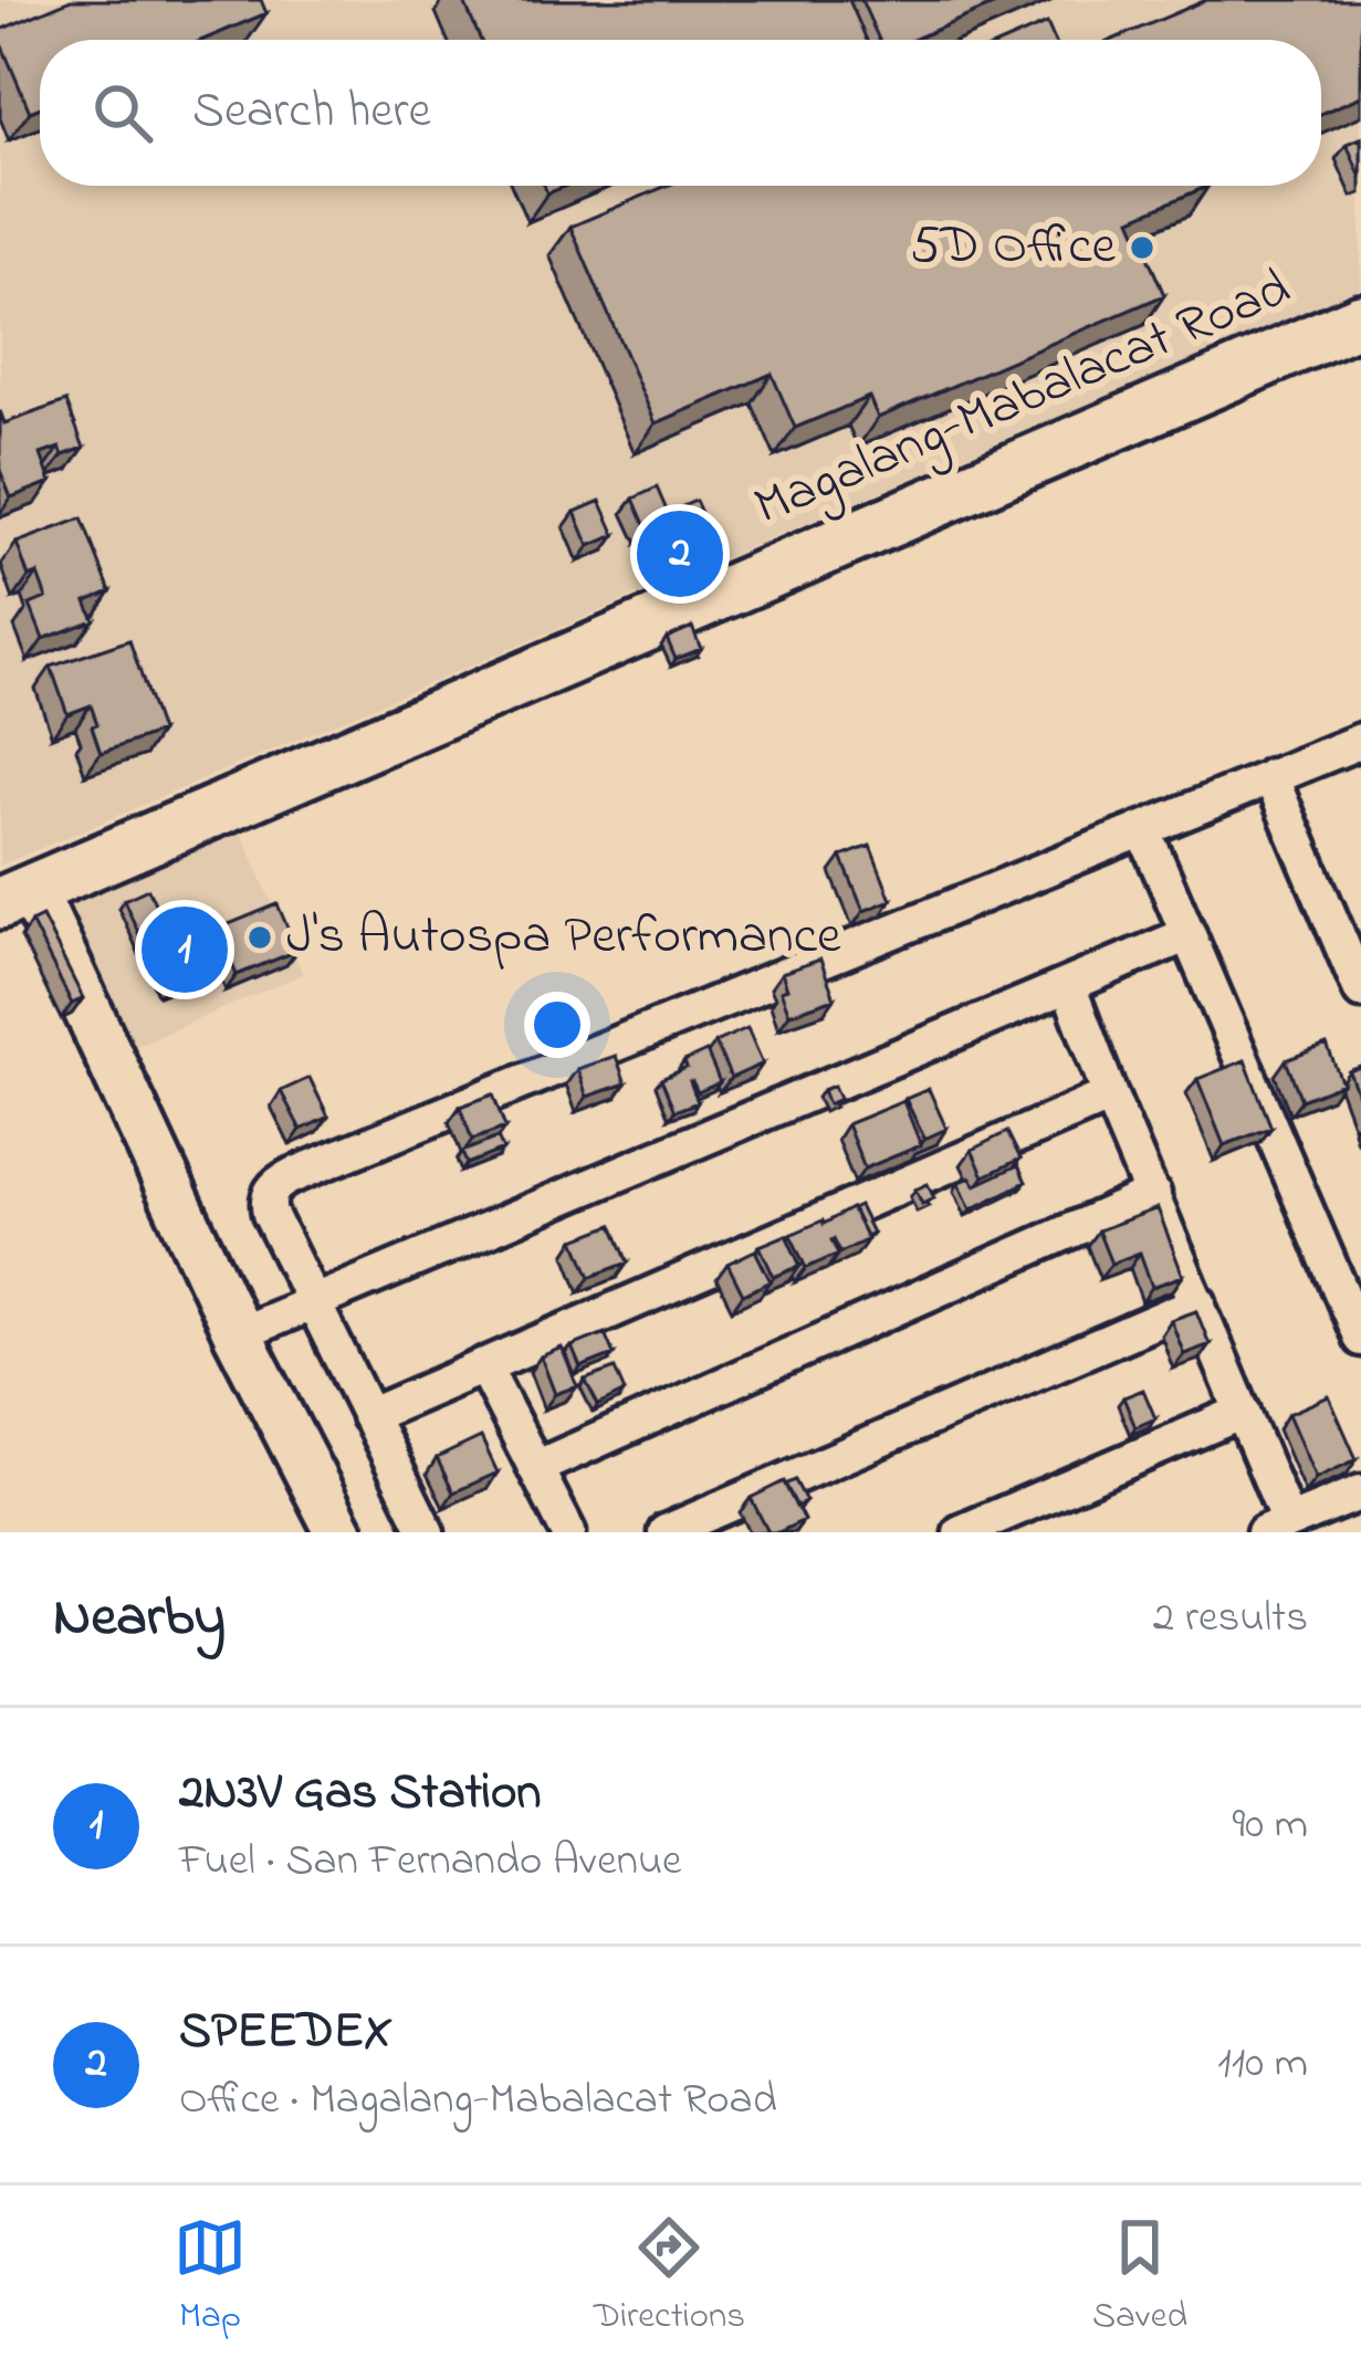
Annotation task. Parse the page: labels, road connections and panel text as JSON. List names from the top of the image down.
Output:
{
  "streets": {
    "main road": ["Magalang-Mabalacat Road"]
  },
  "places": ["5D Office", "J's Autospa Performance"],
  "page": {
    "search": "Search here",
    "pins": ["2", "1"],
    "heading": ["Nearby", "2 results"],
    "list": [
      {
        "mark": "1",
        "name": "2N3V Gas Station",
        "note": "Fuel · San Fernando Avenue",
        "value": "90 m"
      },
      {
        "mark": "2",
        "name": "SPEEDEX",
        "note": "Office · Magalang-Mabalacat Road",
        "value": "110 m"
      }
    ],
    "nav": ["Map", "Directions", "Saved"]
  }
}
